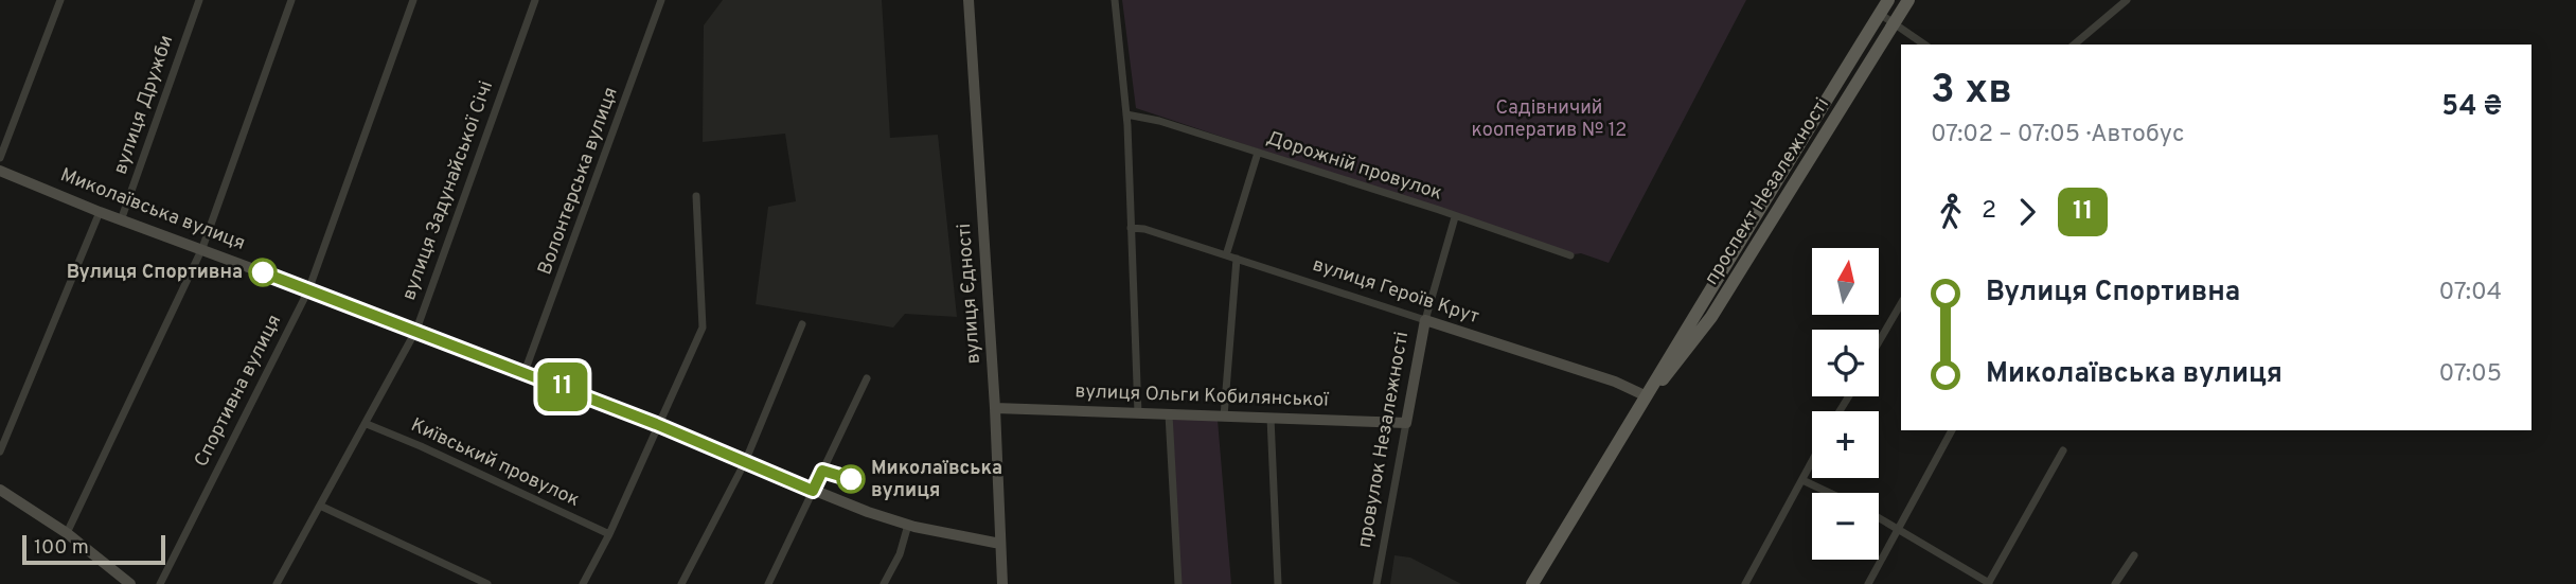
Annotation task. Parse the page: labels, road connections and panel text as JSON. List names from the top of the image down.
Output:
{
  "streets": {
    "main road": ["проспект Незалежності"],
    "street": [
      "вулиця Дружби",
      "Дорожній провулок",
      "Волонтерська вулиця",
      "вулиця Задунайської Січі",
      "Миколаївська вулиця",
      "вулиця Героїв Крут",
      "вулиця Єдності",
      "Спортивна вулиця",
      "вулиця Ольги Кобилянської",
      "провулок Незалежності",
      "Київський провулок"
    ]
  },
  "crossings": [
    ["вулиця Дружби", "Миколаївська вулиця"],
    ["Дорожній провулок", "провулок Незалежності"],
    ["Волонтерська вулиця", "Миколаївська вулиця"],
    ["вулиця Задунайської Січі", "Миколаївська вулиця"],
    ["вулиця Задунайської Січі", "Київський провулок"],
    ["проспект Незалежності", "вулиця Героїв Крут"],
    ["Миколаївська вулиця", "вулиця Єдності"],
    ["Миколаївська вулиця", "Спортивна вулиця"],
    ["вулиця Героїв Крут", "провулок Незалежності"],
    ["вулиця Єдності", "вулиця Ольги Кобилянської"],
    ["вулиця Ольги Кобилянської", "провулок Незалежності"]
  ],
  "parks": ["Садівничий кооператив № 12"],
  "places": ["Вулиця Спортивна", "Миколаївська вулиця"],
  "lines": ["bus line 11"],
  "scale_bar": "100 m",
  "north": "top",
  "page": {
    "on_map": "11",
    "heading": ["3 хв", "07:02 – 07:05 · Автобус", "54 ₴"],
    "legs": ["2", "11"],
    "map_buttons": ["+", "−"],
    "list": [
      {
        "name": "Вулиця Спортивна",
        "value": "07:04"
      },
      {
        "name": "Миколаївська вулиця",
        "value": "07:05"
      }
    ],
    "scale": "100 m"
  }
}
